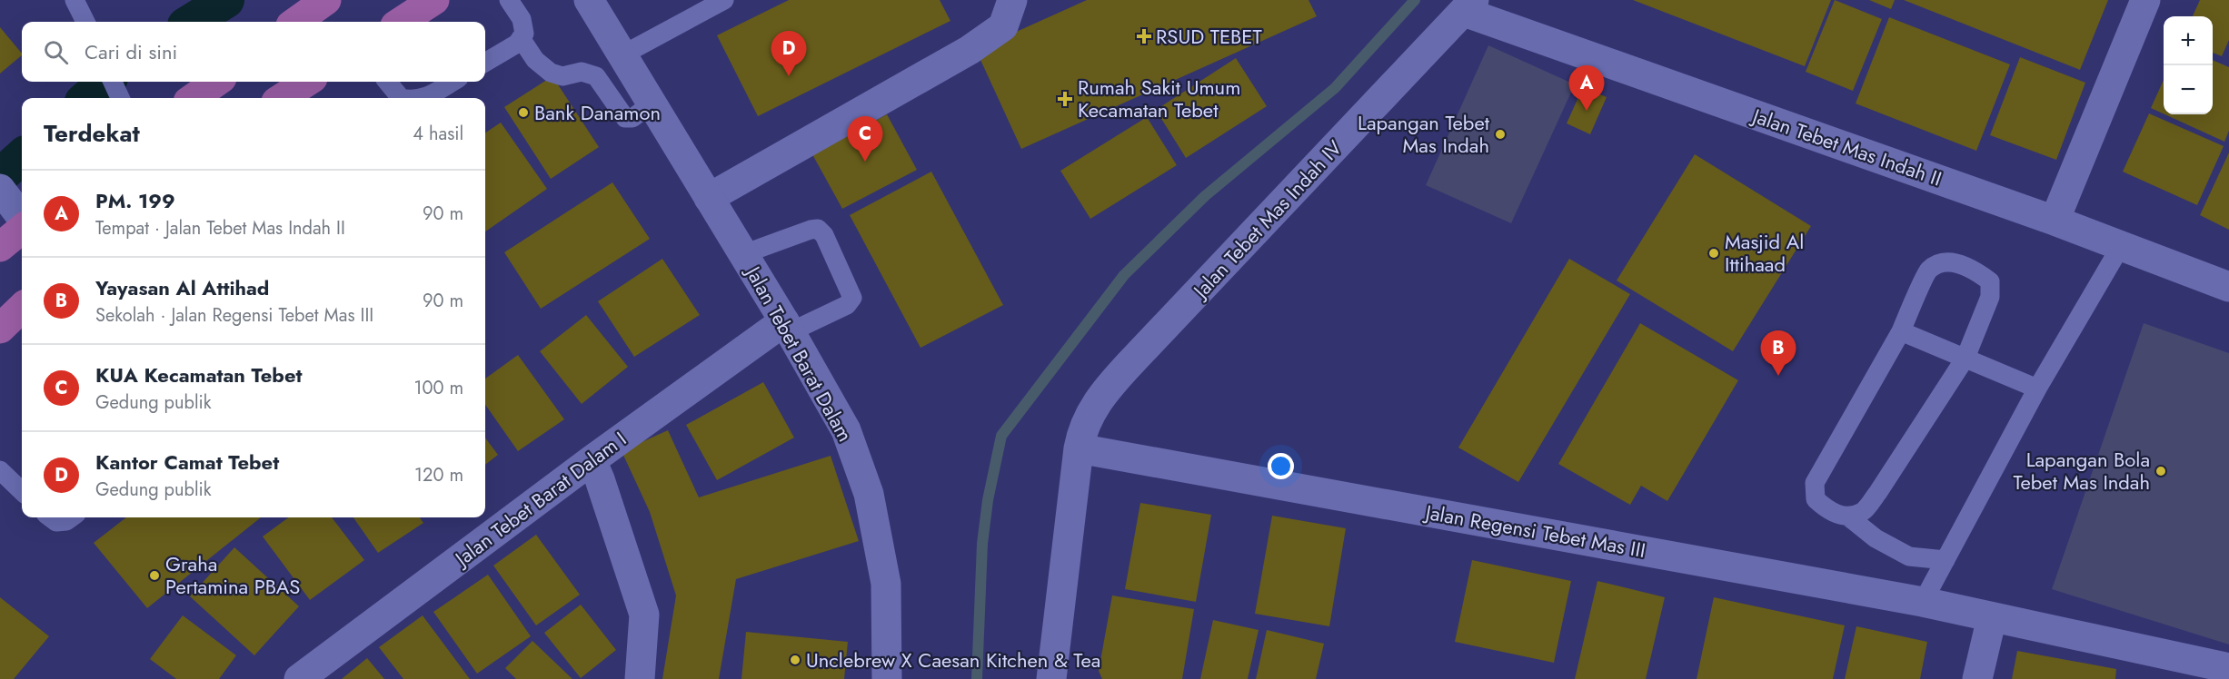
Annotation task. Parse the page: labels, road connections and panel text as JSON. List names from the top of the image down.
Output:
{
  "streets": {
    "street": [
      "Jalan Tebet Mas Indah II",
      "Jalan Tebet Mas Indah IV",
      "Jalan Tebet Barat Dalam",
      "Jalan Tebet Barat Dalam I",
      "Jalan Regensi Tebet Mas III"
    ]
  },
  "crossings": [
    ["Jalan Tebet Mas Indah II", "Jalan Tebet Mas Indah IV"],
    ["Jalan Tebet Mas Indah IV", "Jalan Regensi Tebet Mas III"],
    ["Jalan Tebet Barat Dalam", "Jalan Tebet Barat Dalam I"]
  ],
  "places": {
    "health": ["RSUD TEBET", "Rumah Sakit Umum Kecamatan Tebet"],
    "other": [
      "Bank Danamon",
      "Lapangan Tebet Mas Indah",
      "Masjid Al Ittihaad",
      "Lapangan Bola Tebet Mas Indah",
      "Graha Pertamina PBAS",
      "Unclebrew X Caesan Kitchen & Tea"
    ]
  },
  "page": {
    "map_buttons": ["+", "−"],
    "search": "Cari di sini",
    "pins": [
      "D",
      "A",
      "C",
      "B"
    ],
    "heading": ["Terdekat", "4 hasil"],
    "list": [
      {
        "mark": "A",
        "name": "PM. 199",
        "note": "Tempat · Jalan Tebet Mas Indah II",
        "value": "90 m"
      },
      {
        "mark": "B",
        "name": "Yayasan Al Attihad",
        "note": "Sekolah · Jalan Regensi Tebet Mas III",
        "value": "90 m"
      },
      {
        "mark": "C",
        "name": "KUA Kecamatan Tebet",
        "note": "Gedung publik",
        "value": "100 m"
      },
      {
        "mark": "D",
        "name": "Kantor Camat Tebet",
        "note": "Gedung publik",
        "value": "120 m"
      }
    ]
  }
}
